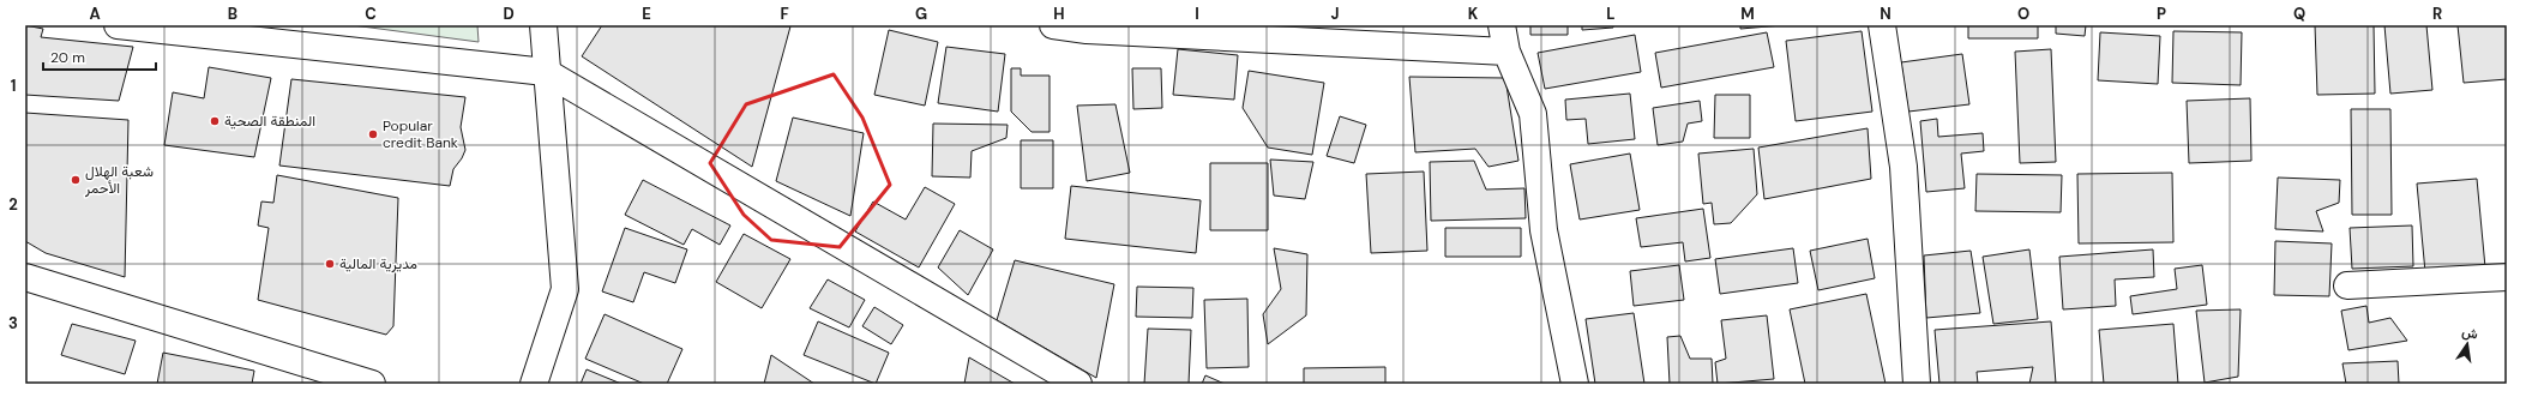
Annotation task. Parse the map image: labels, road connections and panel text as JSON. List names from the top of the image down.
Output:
{
  "places": [
    "المنطقة الصحية",
    "Popular credit Bank",
    "شعبة الهلال الأحمر",
    "مديرية المالية"
  ],
  "scale_bar": "20 m",
  "north": "top",
  "grid": {
    "columns": [
      "A",
      "B",
      "C",
      "D",
      "E",
      "F",
      "G",
      "H",
      "I",
      "J",
      "K",
      "L",
      "M",
      "N",
      "O",
      "P",
      "Q",
      "R"
    ],
    "rows": ["1", "2", "3"]
  }
}
